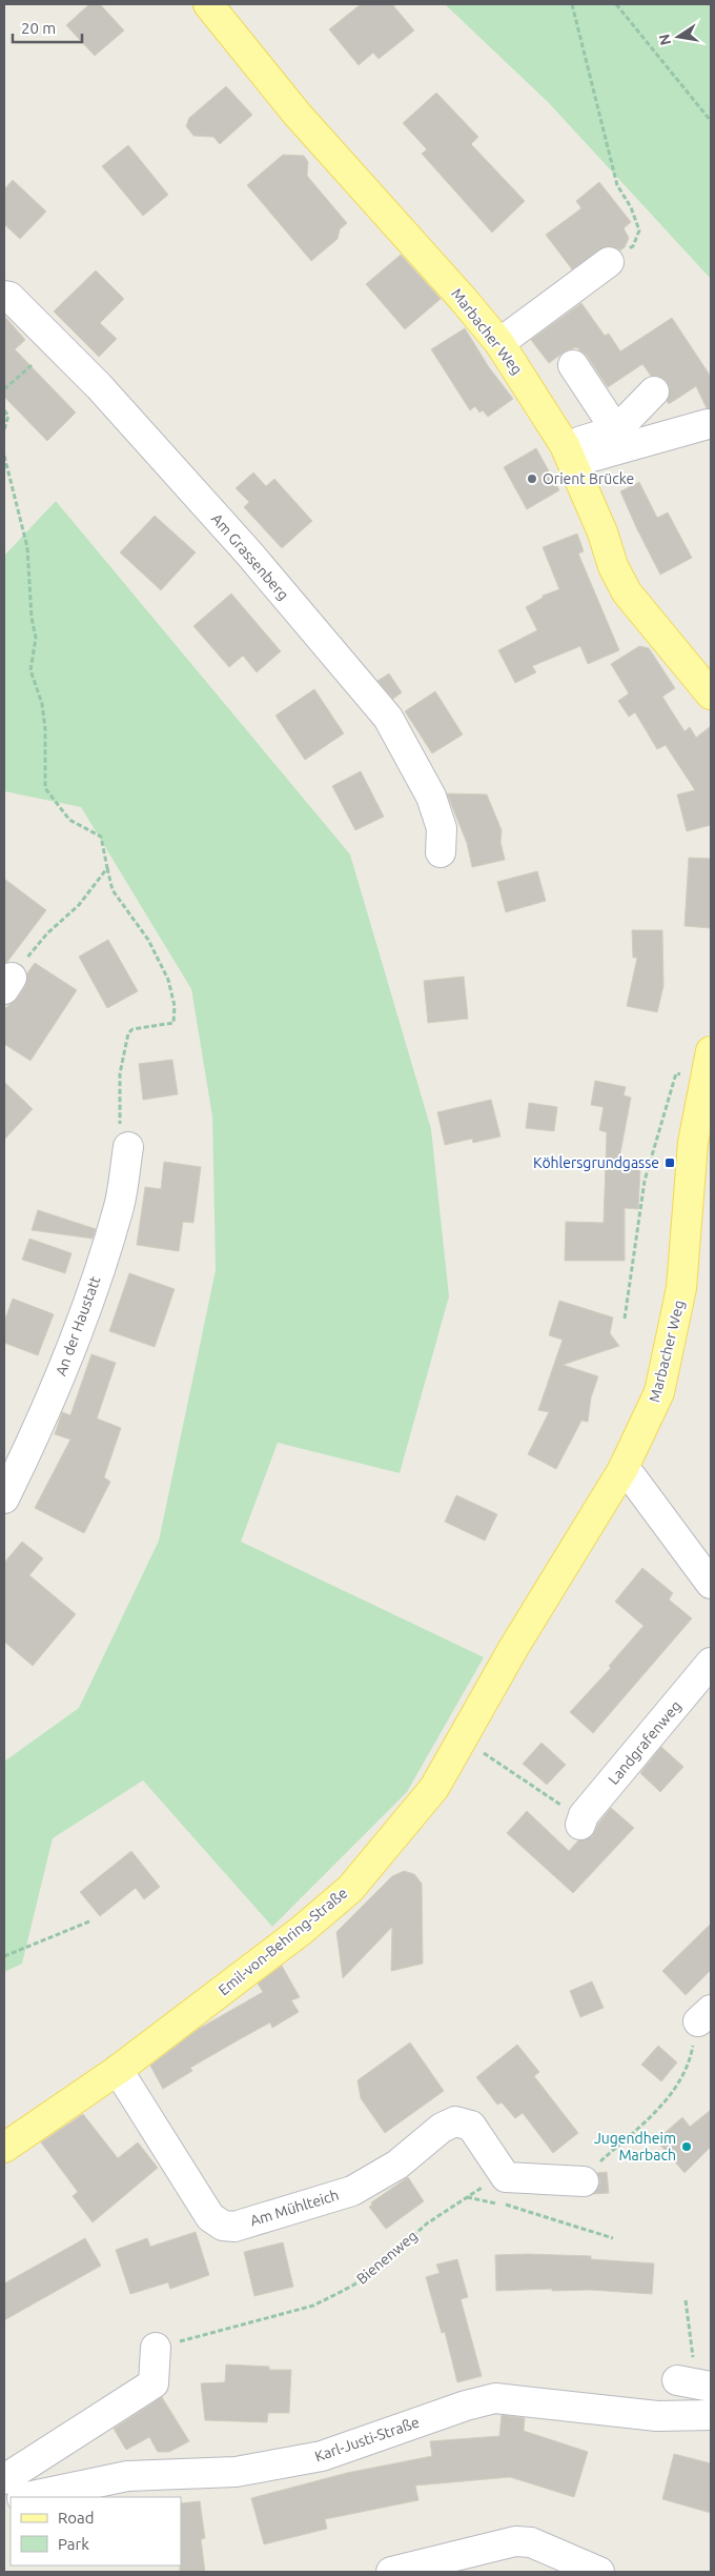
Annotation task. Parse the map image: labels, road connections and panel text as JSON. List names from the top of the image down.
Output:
{
  "streets": {
    "main road": ["Marbacher Weg", "Emil-von-Behring-Straße"],
    "street": [
      "Am Grassenberg",
      "An der Haustatt",
      "Landgrafenweg",
      "Am Mühlteich",
      "Karl-Justi-Straße"
    ],
    "path": ["Bienenweg"]
  },
  "crossings": [
    ["Marbacher Weg", "Emil-von-Behring-Straße"],
    ["Emil-von-Behring-Straße", "Am Mühlteich"],
    ["Am Mühlteich", "Bienenweg"]
  ],
  "places": {
    "other": ["Orient Brücke", "Jugendheim Marbach"],
    "transit": ["Köhlersgrundgasse"]
  },
  "legend": ["Road", "Park"],
  "scale_bar": "20 m",
  "north": "left"
}
